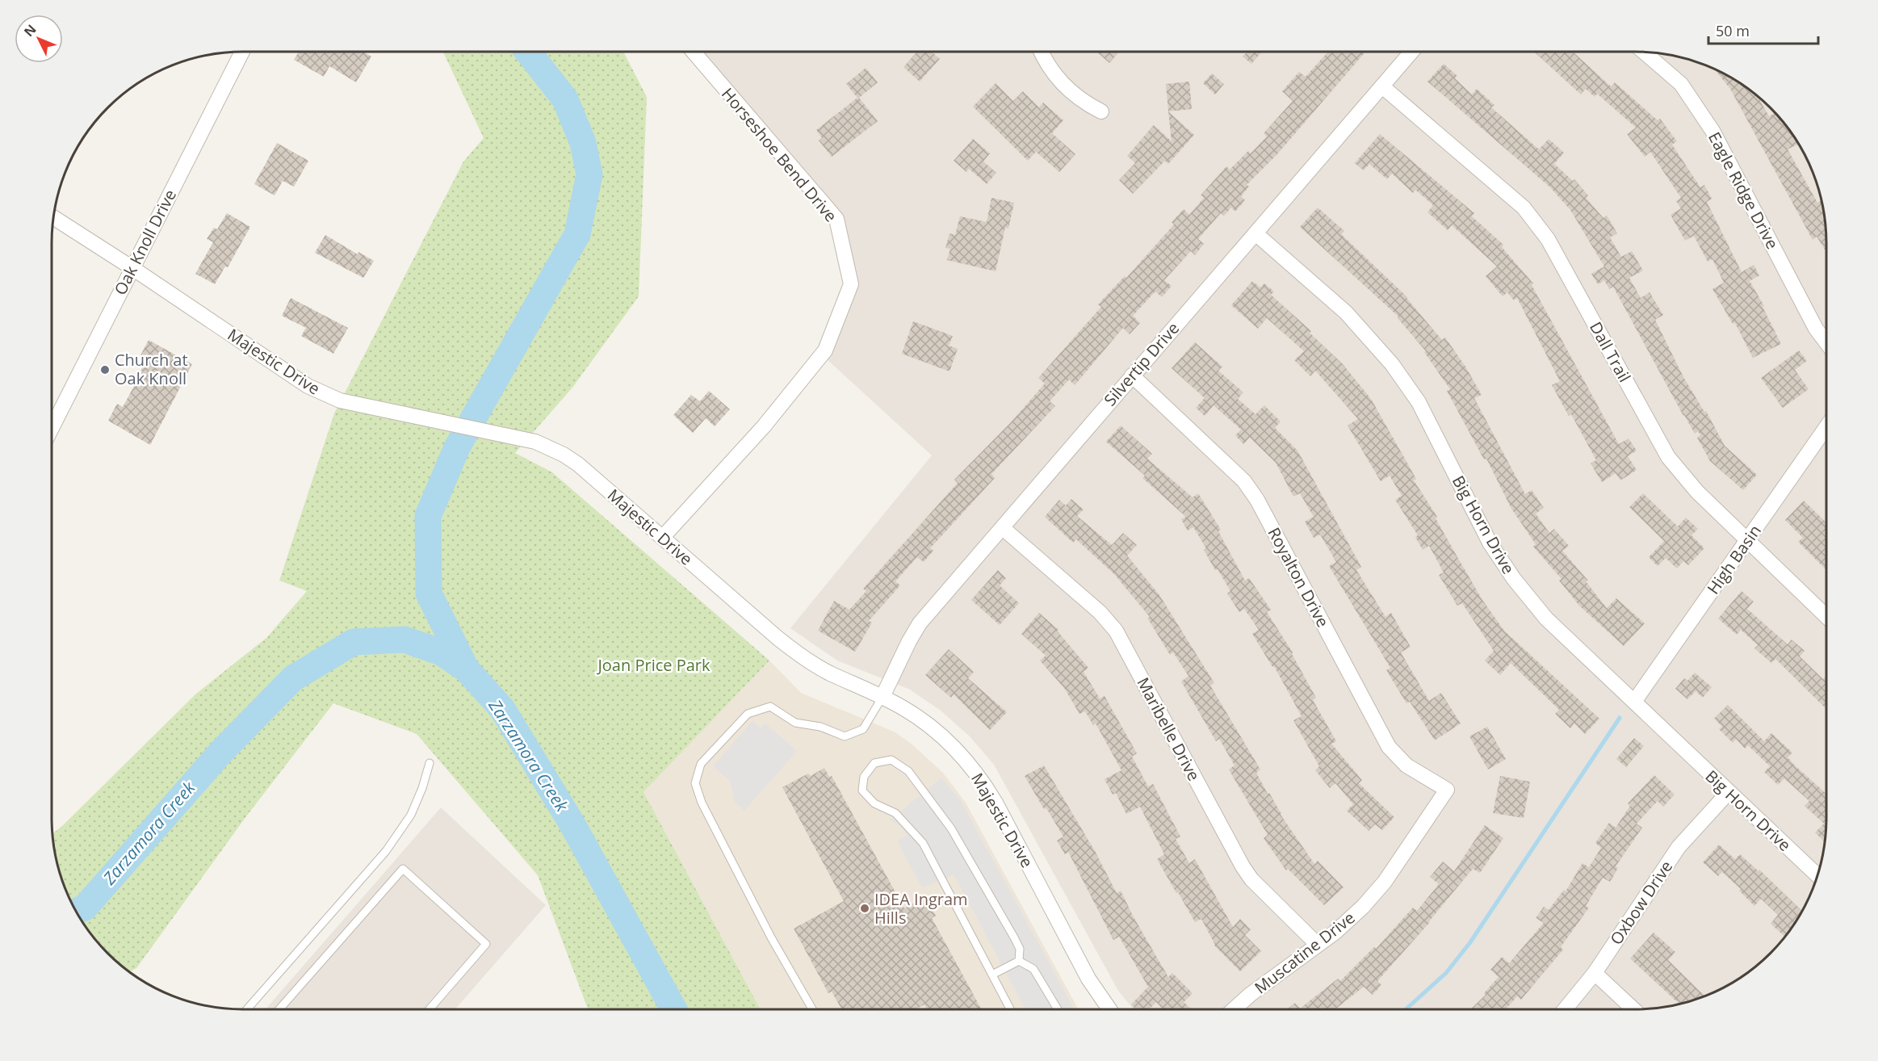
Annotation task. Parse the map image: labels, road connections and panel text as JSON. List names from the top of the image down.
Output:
{
  "streets": {
    "street": [
      "Horseshoe Bend Drive",
      "Eagle Ridge Drive",
      "Oak Knoll Drive",
      "Dall Trail",
      "Majestic Drive",
      "Silvertip Drive",
      "Big Horn Drive",
      "High Basin",
      "Royalton Drive",
      "Maribelle Drive",
      "Oxbow Drive",
      "Muscatine Drive"
    ]
  },
  "crossings": [
    ["Horseshoe Bend Drive", "Majestic Drive"],
    ["Oak Knoll Drive", "Majestic Drive"],
    ["Dall Trail", "Silvertip Drive"],
    ["Dall Trail", "High Basin"],
    ["Majestic Drive", "Silvertip Drive"],
    ["Silvertip Drive", "Big Horn Drive"],
    ["Silvertip Drive", "Royalton Drive"],
    ["Silvertip Drive", "Maribelle Drive"],
    ["Big Horn Drive", "High Basin"],
    ["Big Horn Drive", "Oxbow Drive"],
    ["Royalton Drive", "Muscatine Drive"],
    ["Maribelle Drive", "Muscatine Drive"]
  ],
  "water": ["Zarzamora Creek"],
  "parks": ["Joan Price Park"],
  "places": ["Church at Oak Knoll", "IDEA Ingram Hills"],
  "scale_bar": "50 m",
  "north": "top left"
}
